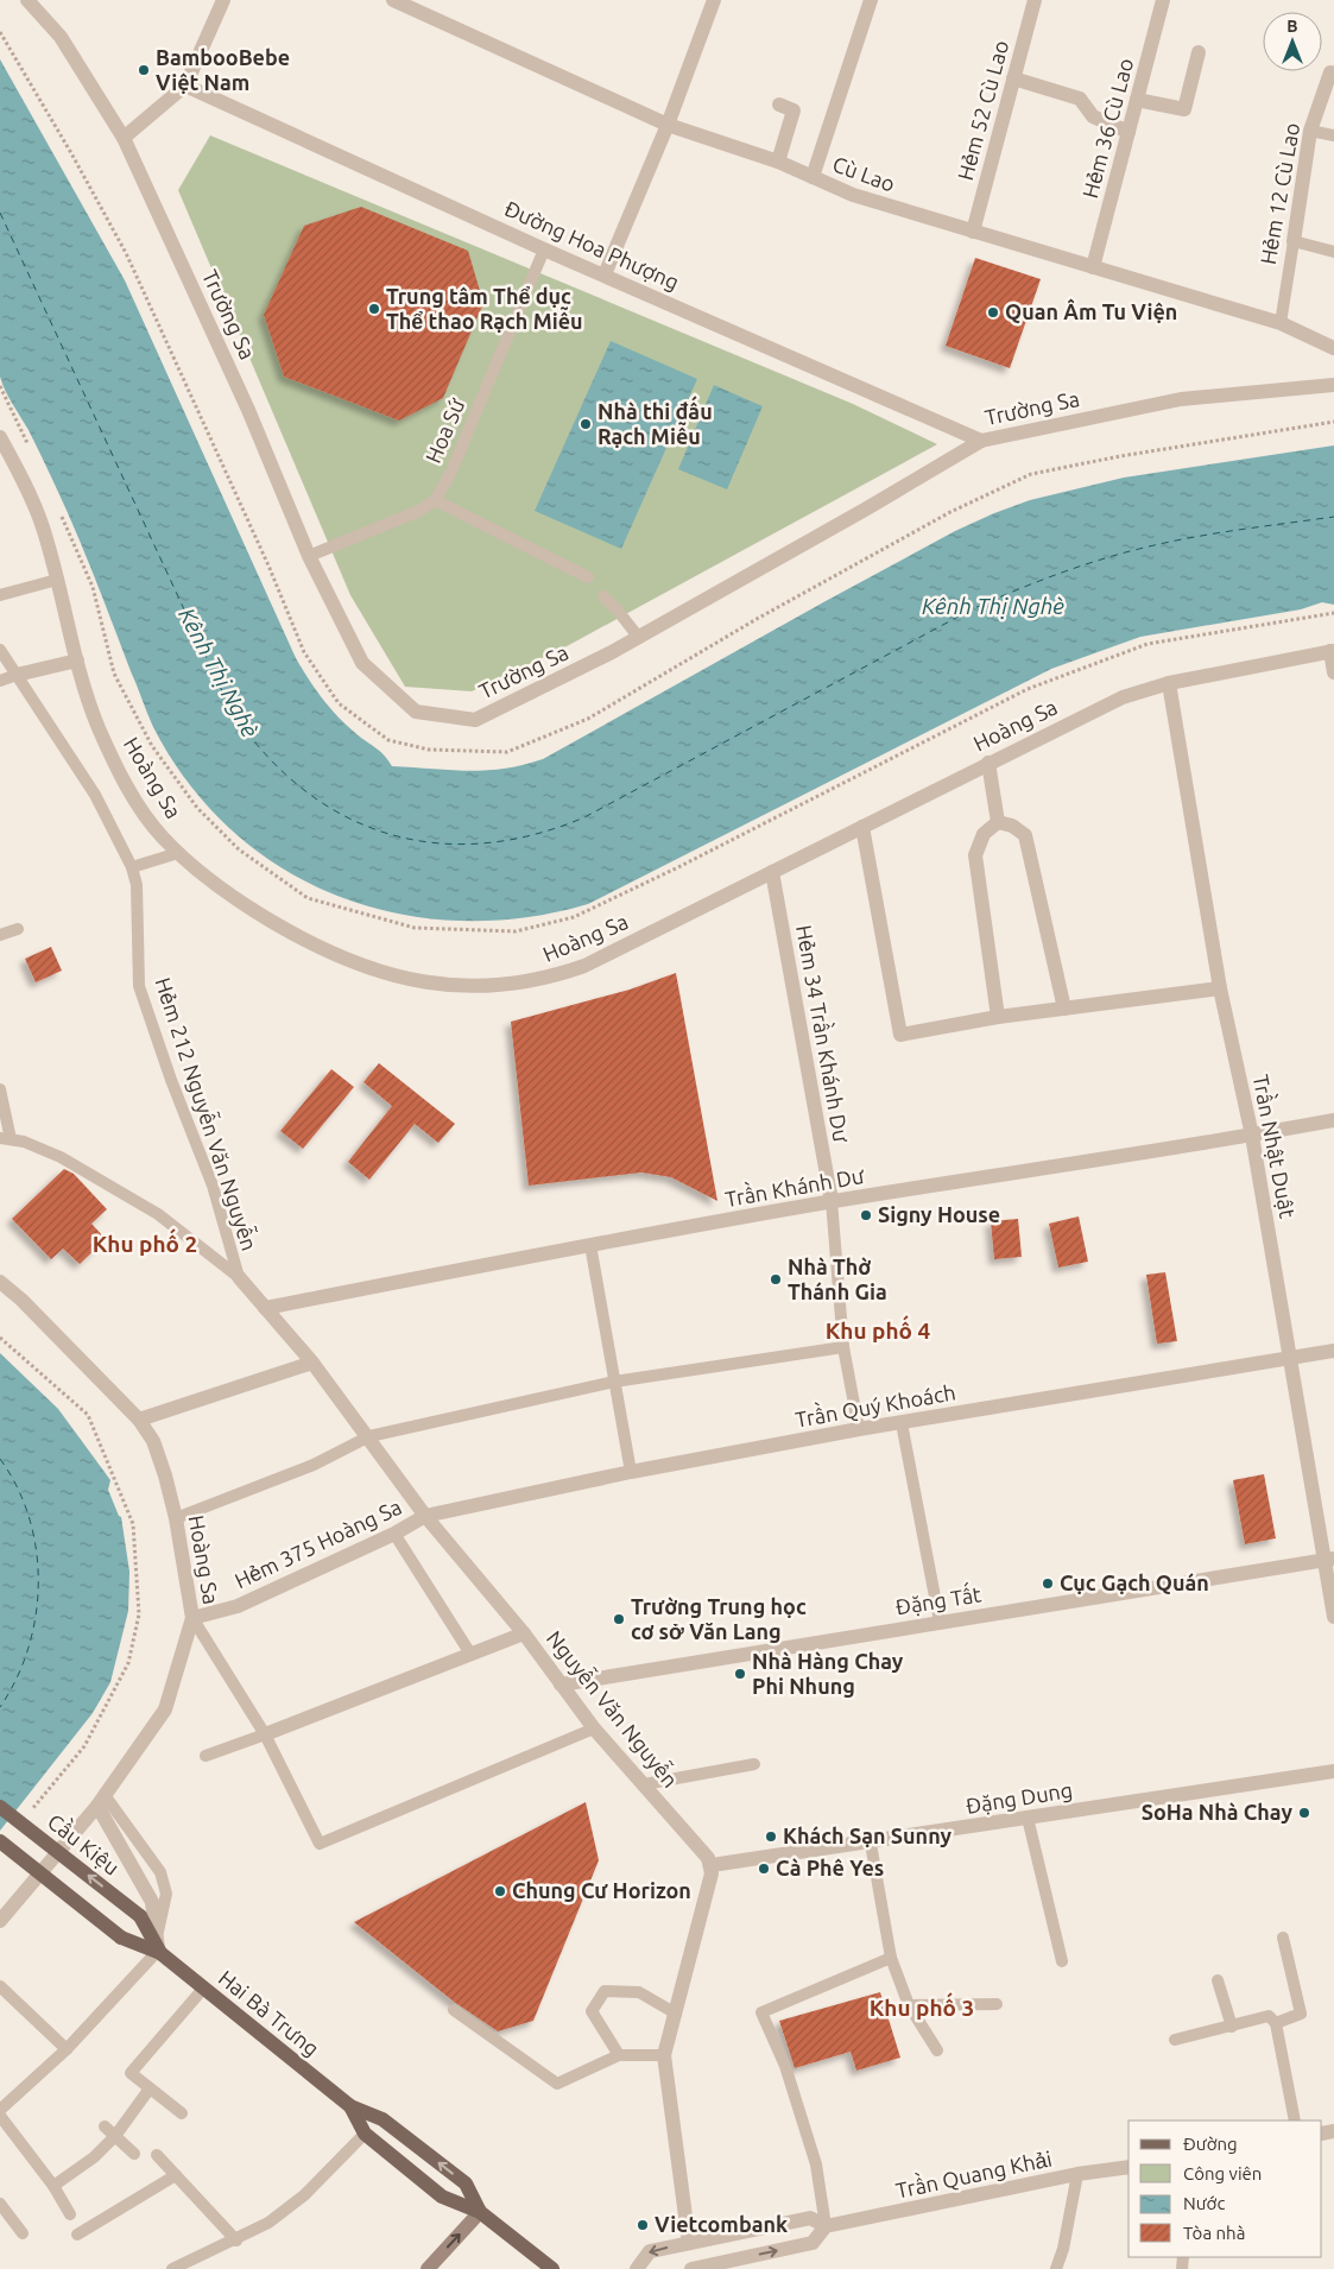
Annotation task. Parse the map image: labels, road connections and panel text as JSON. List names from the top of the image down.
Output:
{
  "streets": {
    "main road": ["Cầu Kiệu", "Hai Bà Trưng"],
    "street": [
      "Hẻm 52 Cù Lao",
      "Hẻm 36 Cù Lao",
      "Cù Lao",
      "Hẻm 12 Cù Lao",
      "Đường Hoa Phượng",
      "Trường Sa",
      "Hoàng Sa",
      "Hẻm 34 Trần Khánh Dư",
      "Trần Nhật Duật",
      "Trần Khánh Dư",
      "Trần Quý Khoách",
      "Hẻm 375 Hoàng Sa",
      "Ðặng Tất",
      "Nguyễn Văn Nguyễn",
      "Đặng Dung",
      "Trần Quang Khải"
    ],
    "lane": ["Hoa Sứ", "Hẻm 212 Nguyễn Văn Nguyễn"]
  },
  "crossings": [
    ["Hẻm 52 Cù Lao", "Cù Lao"],
    ["Hẻm 36 Cù Lao", "Cù Lao"],
    ["Cù Lao", "Hẻm 12 Cù Lao"],
    ["Đường Hoa Phượng", "Trường Sa"],
    ["Đường Hoa Phượng", "Hoa Sứ"],
    ["Trường Sa", "Hoa Sứ"],
    ["Hoàng Sa", "Hẻm 34 Trần Khánh Dư"],
    ["Hoàng Sa", "Trần Nhật Duật"],
    ["Hoàng Sa", "Hẻm 375 Hoàng Sa"],
    ["Hẻm 34 Trần Khánh Dư", "Trần Khánh Dư"],
    ["Hẻm 212 Nguyễn Văn Nguyễn", "Nguyễn Văn Nguyễn"],
    ["Trần Nhật Duật", "Trần Khánh Dư"],
    ["Trần Nhật Duật", "Trần Quý Khoách"],
    ["Trần Nhật Duật", "Ðặng Tất"],
    ["Trần Khánh Dư", "Nguyễn Văn Nguyễn"],
    ["Trần Quý Khoách", "Hẻm 375 Hoàng Sa"],
    ["Trần Quý Khoách", "Nguyễn Văn Nguyễn"],
    ["Hẻm 375 Hoàng Sa", "Nguyễn Văn Nguyễn"],
    ["Ðặng Tất", "Nguyễn Văn Nguyễn"],
    ["Nguyễn Văn Nguyễn", "Đặng Dung"],
    ["Cầu Kiệu", "Hai Bà Trưng"]
  ],
  "one_way": ["Cầu Kiệu"],
  "districts": ["Khu phố 2", "Khu phố 4", "Khu phố 3"],
  "water": ["Kênh Thị Nghè"],
  "places": [
    "BambooBebe Việt Nam",
    "Trung tâm Thể dục Thể thao Rạch Miễu",
    "Quan Âm Tu Viện",
    "Nhà thi đấu Rạch Miễu",
    "Signy House",
    "Nhà Thờ Thánh Gia",
    "Cục Gạch Quán",
    "Trường Trung học cơ sở Văn Lang",
    "Nhà Hàng Chay Phi Nhung",
    "SoHa Nhà Chay",
    "Khách Sạn Sunny",
    "Cà Phê Yes",
    "Chung Cư Horizon",
    "Vietcombank"
  ],
  "legend": [
    "Đường",
    "Công viên",
    "Nước",
    "Tòa nhà"
  ],
  "north": "top"
}
